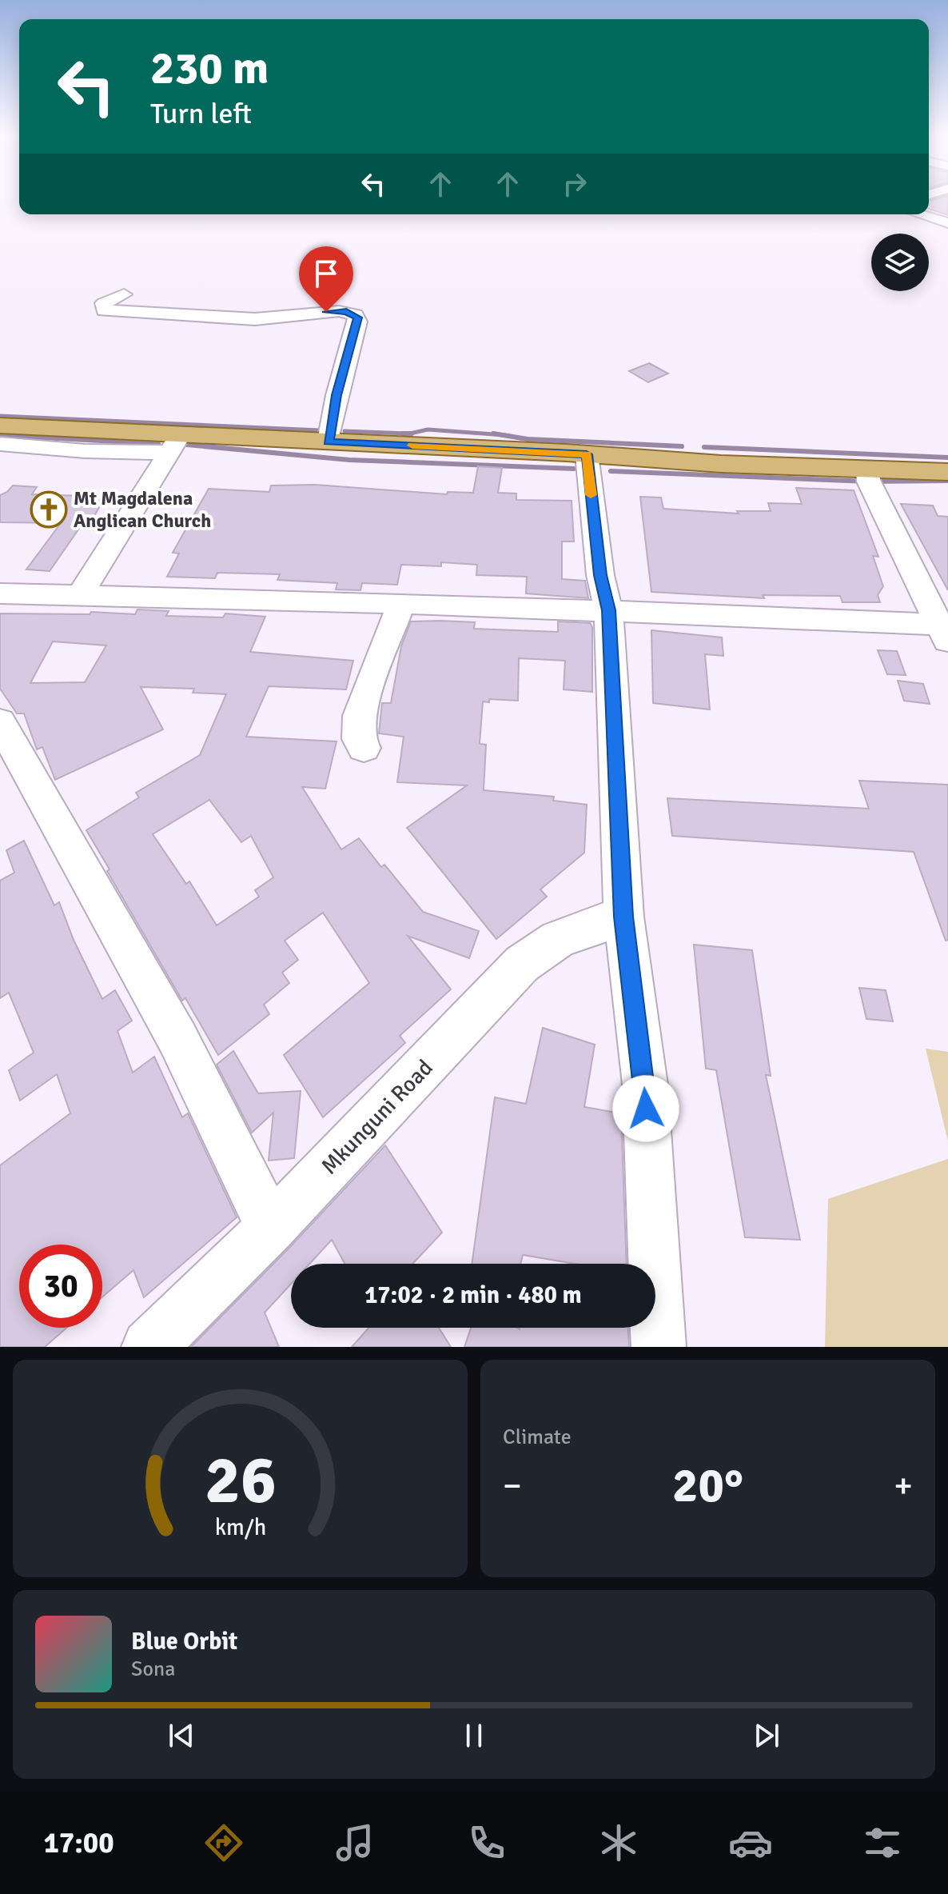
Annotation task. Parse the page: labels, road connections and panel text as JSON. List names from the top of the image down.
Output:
{
  "streets": {
    "street": ["Mkunguni Road"]
  },
  "places": {
    "church": ["Mt Magdalena Anglican Church"]
  },
  "page": {
    "turn": ["230 m", "Turn left"],
    "limit": "30",
    "trip": "17:02 · 2 min · 480 m",
    "tile": "Climate",
    "heat": ["−", "20°", "+"],
    "song": ["Blue Orbit", "Sona"],
    "tabs": "17:00",
    "gauge": ["26", "km/h"]
  }
}
